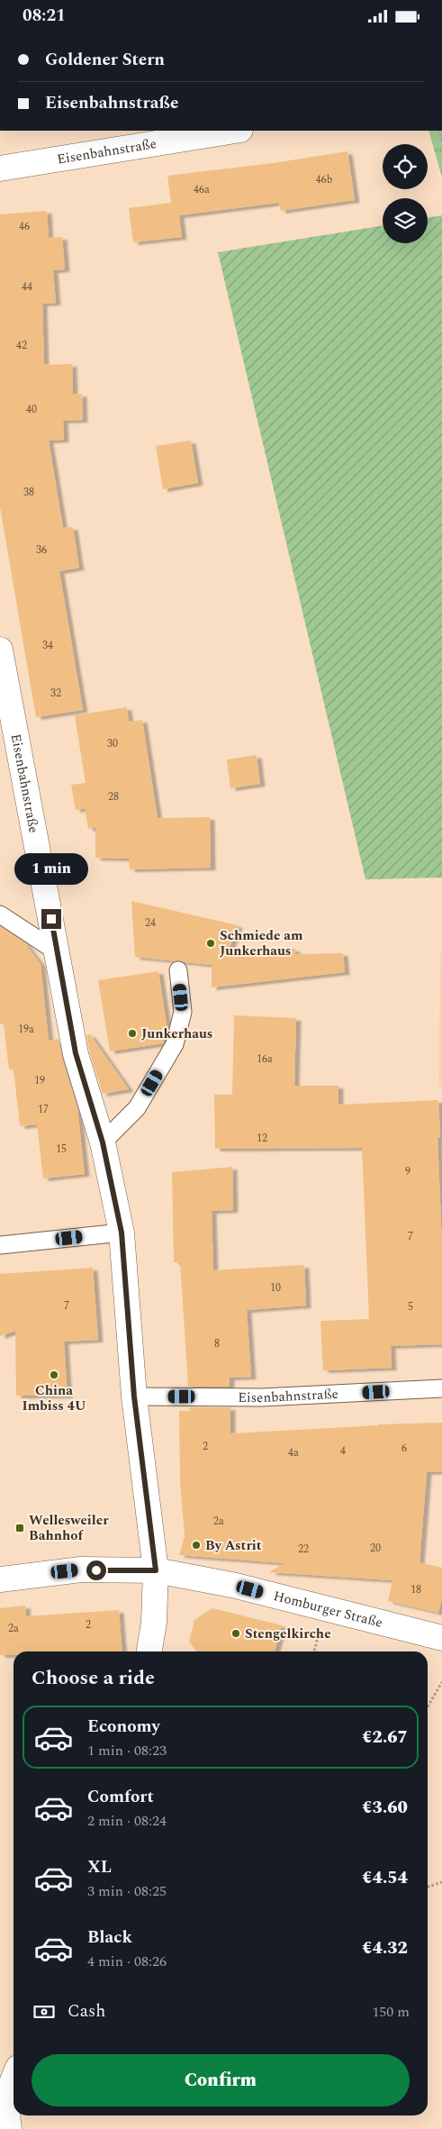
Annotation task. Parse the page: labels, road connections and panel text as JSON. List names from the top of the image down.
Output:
{
  "streets": {
    "street": ["Eisenbahnstraße", "Homburger Straße"]
  },
  "crossings": [
    ["Eisenbahnstraße", "Homburger Straße"]
  ],
  "places": {
    "other": [
      "Schmiede am Junkerhaus",
      "Junkerhaus",
      "China Imbiss 4U",
      "By Astrit",
      "Stengelkirche"
    ],
    "transit": ["Wellesweiler Bahnhof"]
  },
  "house_numbers": [
    "46b",
    "46a",
    "46",
    "44",
    "42",
    "40",
    "38",
    "36",
    "34",
    "32",
    "30",
    "28",
    "24",
    "19a",
    "16a",
    "19",
    "17",
    "12",
    "15",
    "9",
    "7",
    "10",
    "7",
    "5",
    "8",
    "2",
    "6",
    "4",
    "4a",
    "2a",
    "20",
    "22",
    "18",
    "2",
    "2a"
  ],
  "page": {
    "status": "08:21",
    "banner": ["Goldener Stern", "Eisenbahnstraße"],
    "bubble": "1 min",
    "heading": "Choose a ride",
    "list": [
      {
        "name": "Economy",
        "note": "1 min · 08:23",
        "value": "€2.67"
      },
      {
        "name": "Comfort",
        "note": "2 min · 08:24",
        "value": "€3.60"
      },
      {
        "name": "XL",
        "note": "3 min · 08:25",
        "value": "€4.54"
      },
      {
        "name": "Black",
        "note": "4 min · 08:26",
        "value": "€4.32"
      }
    ],
    "pay": ["Cash", "150 m"],
    "buttons": "Confirm"
  }
}
